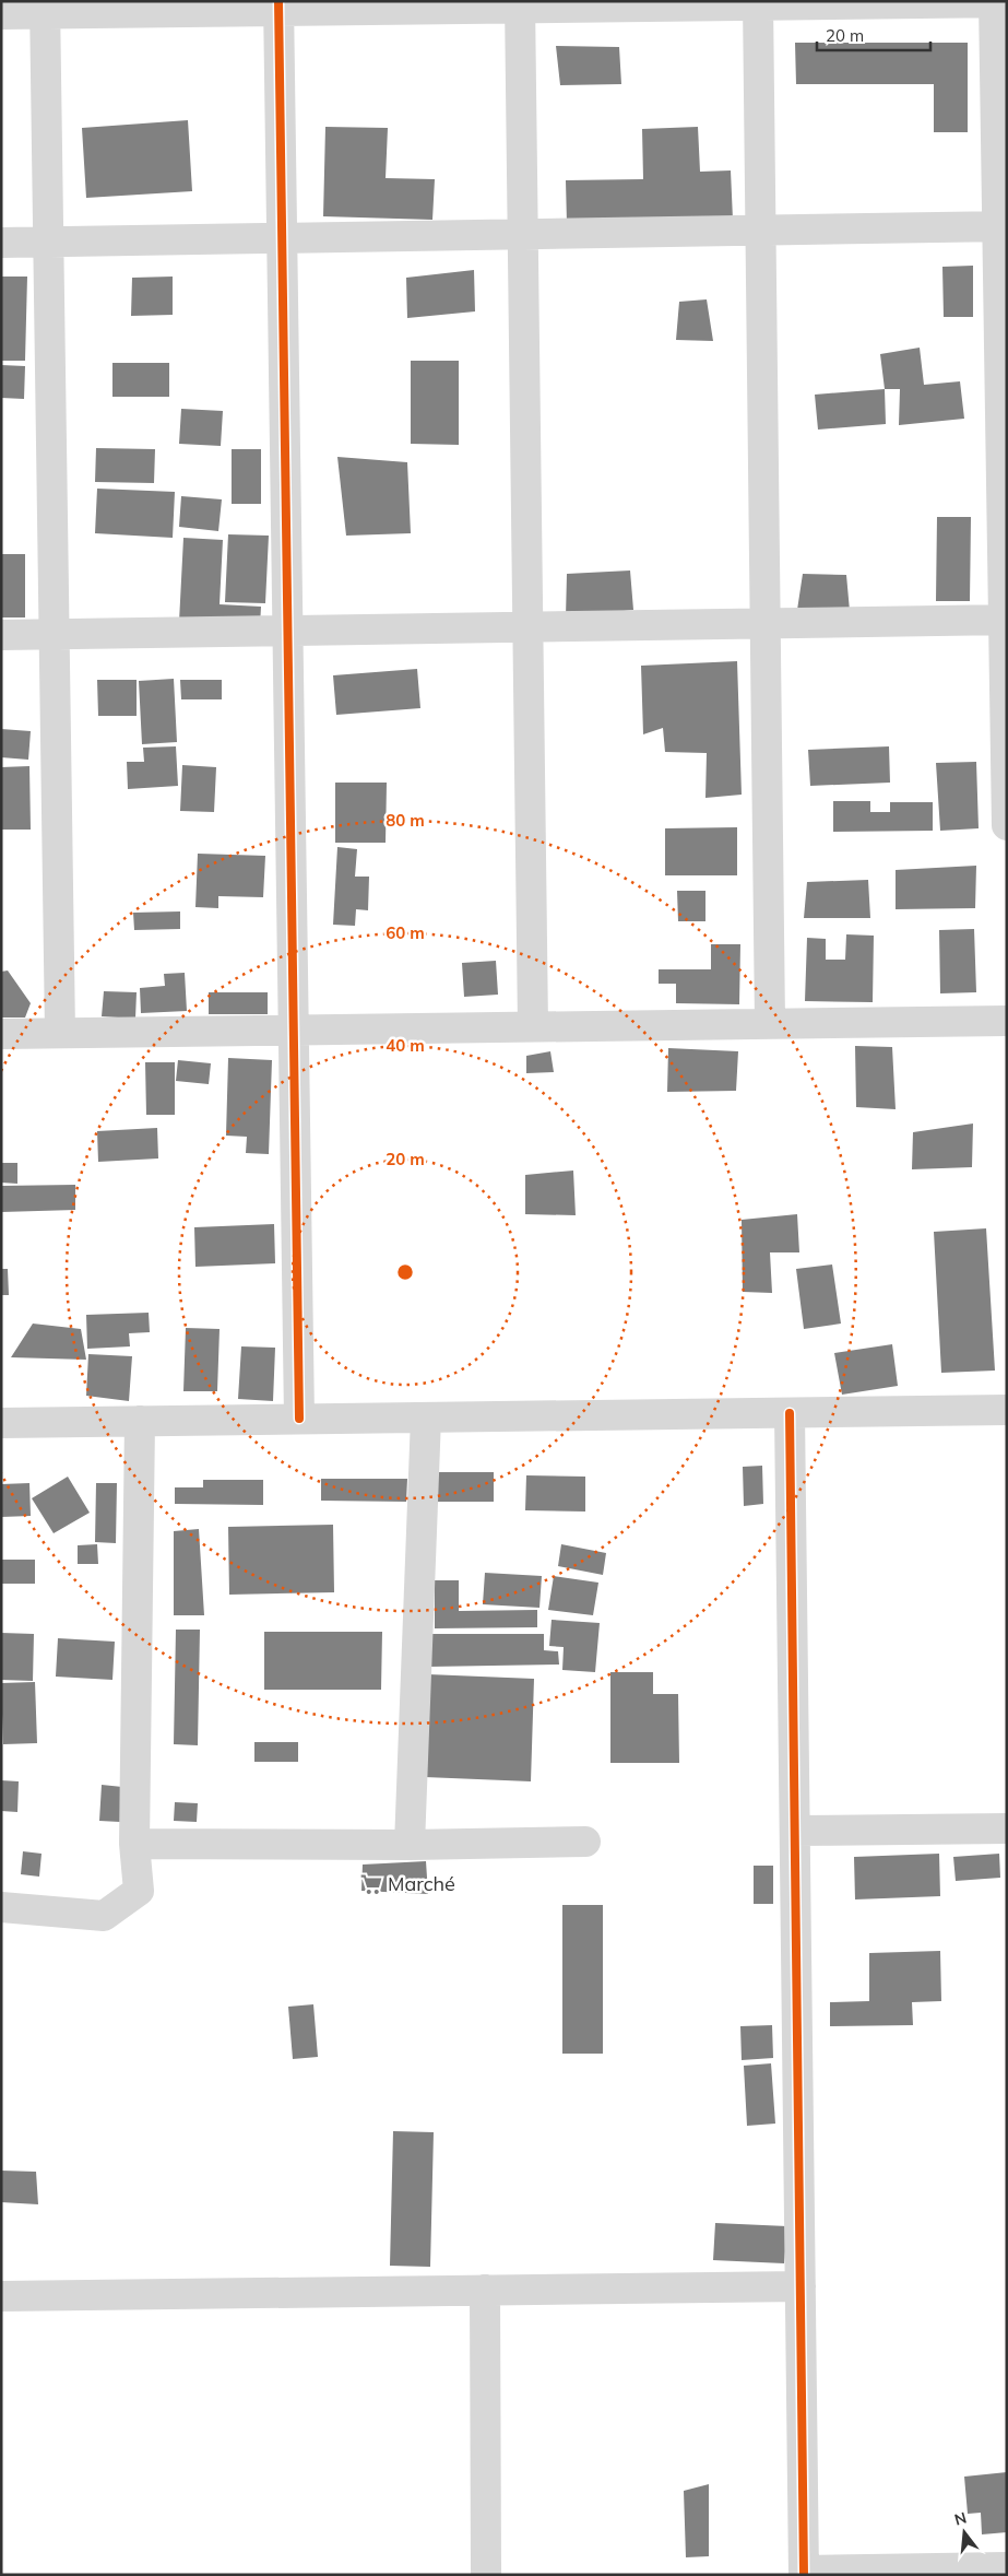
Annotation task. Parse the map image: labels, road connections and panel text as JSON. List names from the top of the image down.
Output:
{
  "places": {
    "supermarket": ["Marché"]
  },
  "scale_bar": "20 m",
  "north": "top",
  "rings": [
    "80 m",
    "60 m",
    "40 m",
    "20 m"
  ]
}
